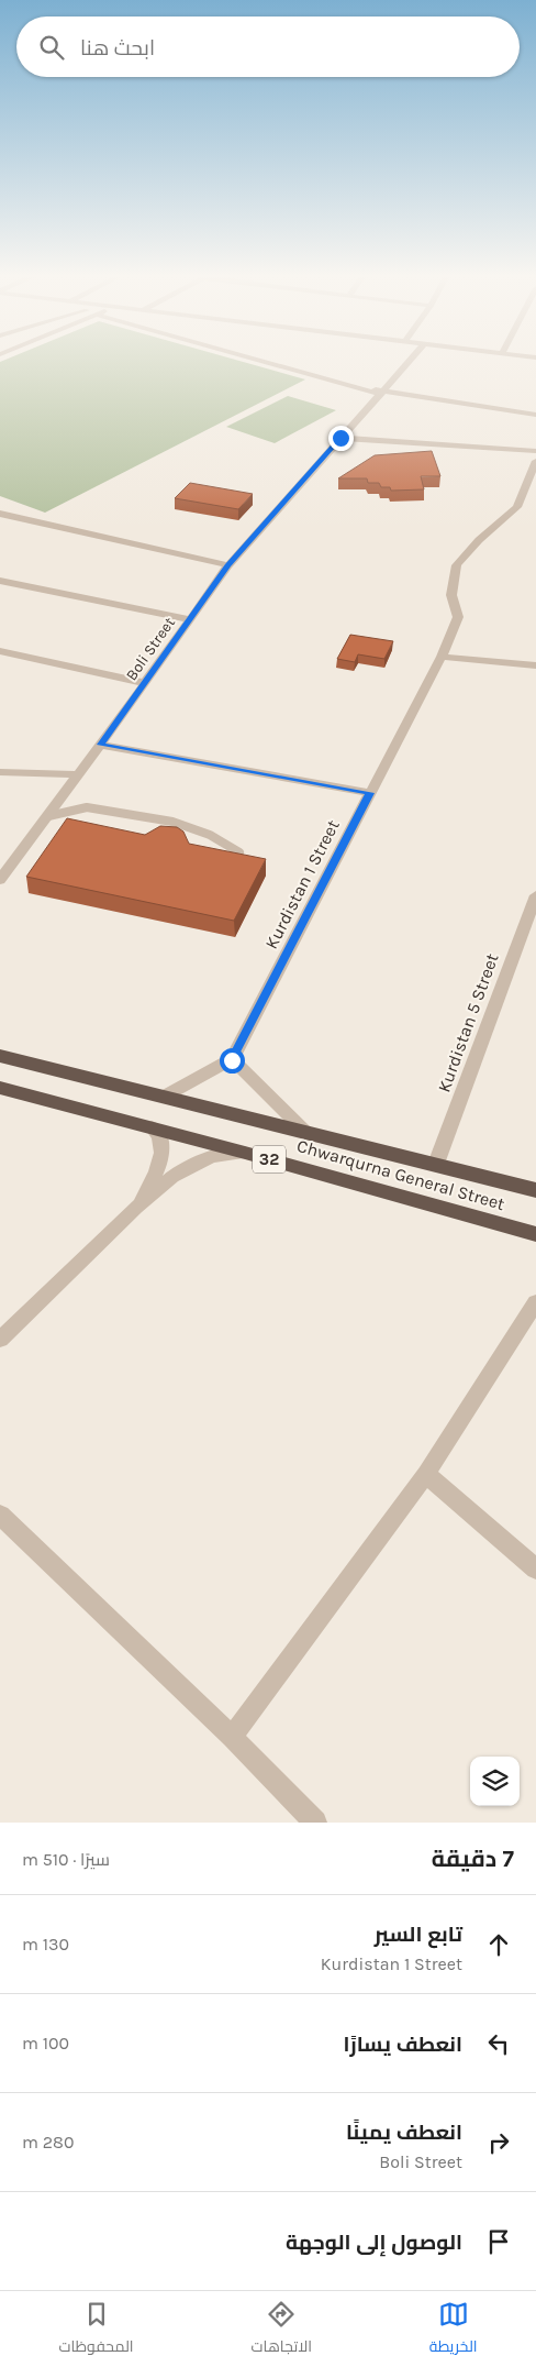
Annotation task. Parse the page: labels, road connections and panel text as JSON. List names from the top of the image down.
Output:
{
  "streets": {
    "highway": ["32", "Chwarqurna General Street"],
    "street": ["Boli Street", "Kurdistan 1 Street", "Kurdistan 5 Street"]
  },
  "crossings": [
    ["Kurdistan 5 Street", "Chwarqurna General Street"]
  ],
  "page": {
    "search": "ابحث هنا",
    "heading": ["7 دقيقة", "سيرًا · 510 m"],
    "list": [
      ["تابع السير", "Kurdistan 1 Street", "130 m"],
      ["انعطف يسارًا", "100 m"],
      ["انعطف يمينًا", "Boli Street", "280 m"],
      "الوصول إلى الوجهة"
    ],
    "nav": ["الخريطة", "الاتجاهات", "المحفوظات"]
  }
}
